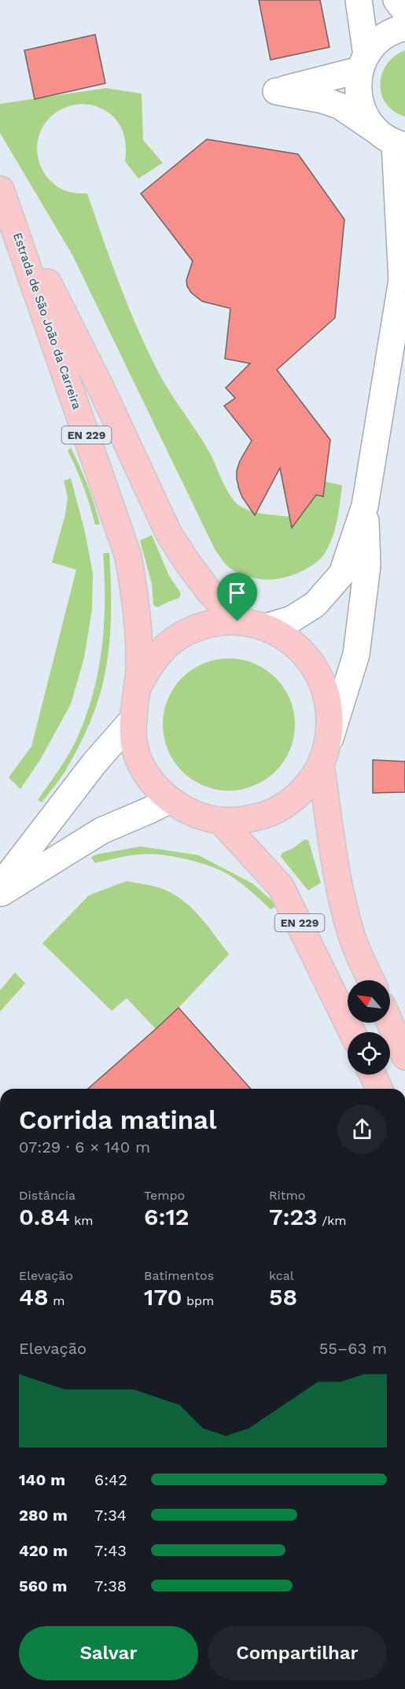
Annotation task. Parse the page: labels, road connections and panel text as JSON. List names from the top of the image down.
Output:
{
  "streets": {
    "main road": ["Estrada de São João da Carreira", "EN 229"]
  },
  "crossings": [
    ["Estrada de São João da Carreira", "EN 229"]
  ],
  "north": "top left",
  "page": {
    "heading": ["Corrida matinal", "07:29 · 6 × 140 m"],
    "stats": [
      ["Distância", "0.84 km"],
      ["Tempo", "6:12"],
      ["Ritmo", "7:23 /km"],
      ["Elevação", "48 m"],
      ["Batimentos", "170 bpm"],
      ["kcal", "58"]
    ],
    "chart": ["Elevação", "55–63 m"],
    "list": [
      {
        "name": "140 m",
        "note": "6:42"
      },
      {
        "name": "280 m",
        "note": "7:34"
      },
      {
        "name": "420 m",
        "note": "7:43"
      },
      {
        "name": "560 m",
        "note": "7:38"
      }
    ],
    "buttons": ["Salvar", "Compartilhar"]
  }
}
